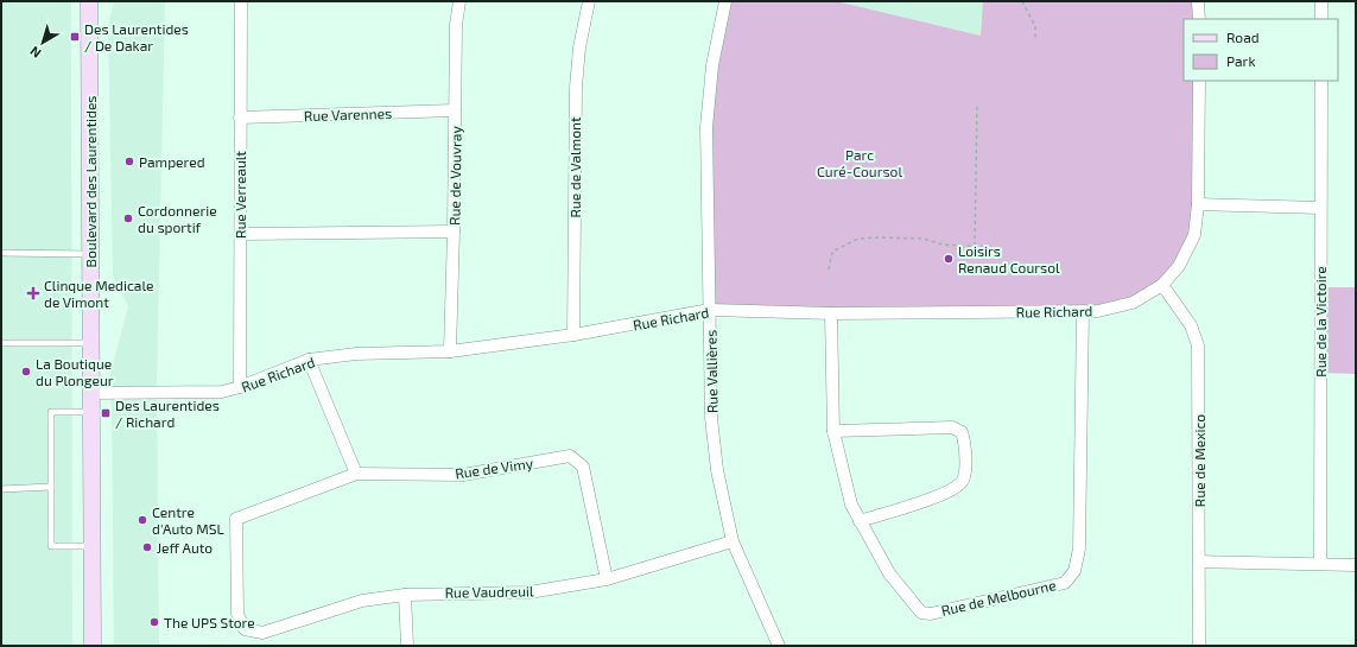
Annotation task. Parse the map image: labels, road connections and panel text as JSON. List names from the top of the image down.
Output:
{
  "streets": {
    "main road": ["Boulevard des Laurentides"],
    "street": [
      "Rue Varennes",
      "Rue de Valmont",
      "Rue de Vouvray",
      "Rue Verreault",
      "Rue Richard",
      "Rue de la Victoire",
      "Rue Vallières",
      "Rue de Mexico",
      "Rue de Vimy",
      "Rue Vaudreuil",
      "Rue de Melbourne"
    ]
  },
  "crossings": [
    ["Rue Varennes", "Rue de Vouvray"],
    ["Rue Varennes", "Rue Verreault"],
    ["Rue de Valmont", "Rue Richard"],
    ["Rue de Vouvray", "Rue Richard"],
    ["Boulevard des Laurentides", "Rue Richard"],
    ["Rue Verreault", "Rue Richard"],
    ["Rue Richard", "Rue Vallières"],
    ["Rue Richard", "Rue de Mexico"],
    ["Rue Richard", "Rue de Melbourne"],
    ["Rue Vallières", "Rue Vaudreuil"],
    ["Rue de Vimy", "Rue Vaudreuil"]
  ],
  "parks": ["Parc Curé-Coursol"],
  "places": {
    "transit": ["Des Laurentides / De Dakar", "Des Laurentides / Richard"],
    "other": [
      "Pampered",
      "Cordonnerie du sportif",
      "Loisirs Renaud Coursol",
      "La Boutique du Plongeur",
      "Centre d'Auto MSL",
      "Jeff Auto",
      "The UPS Store"
    ],
    "health": ["Clinque Medicale de Vimont"]
  },
  "legend": ["Road", "Park"],
  "north": "bottom left"
}
